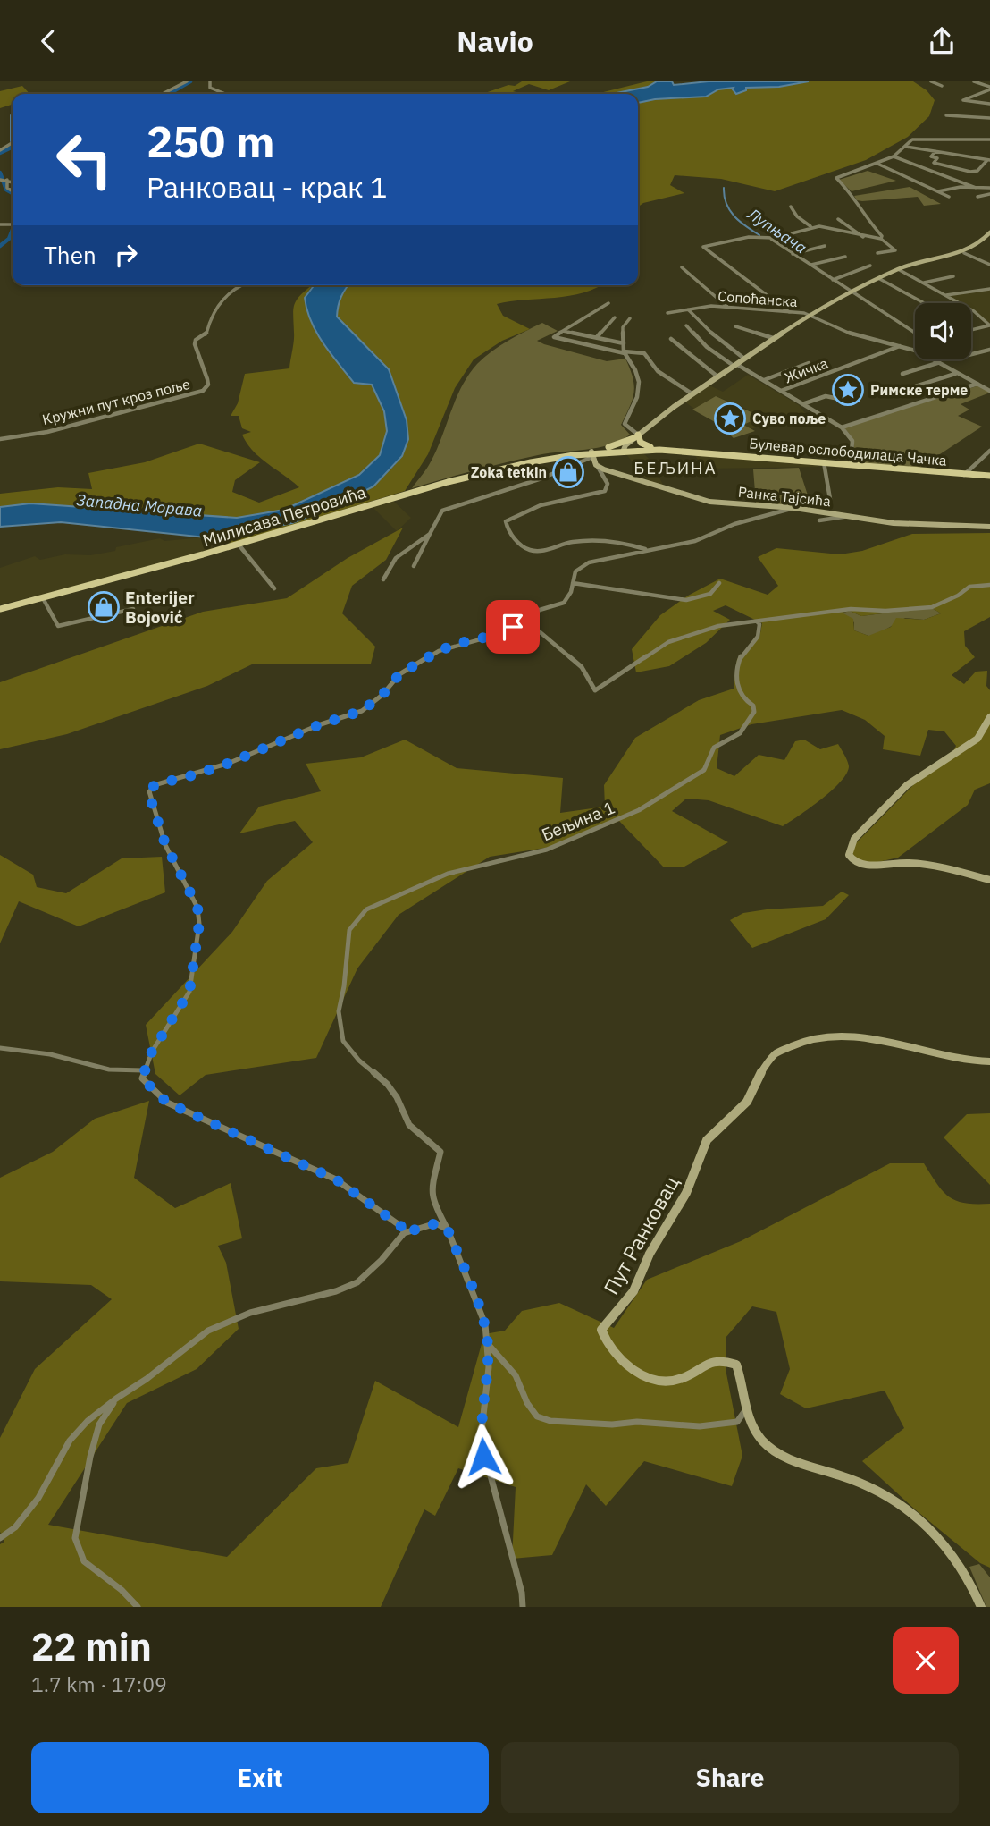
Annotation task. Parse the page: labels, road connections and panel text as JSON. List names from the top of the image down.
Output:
{
  "streets": {
    "main road": ["Булевар ослободилаца Чачка", "Милисава Петровића"],
    "street": [
      "Сопоћанска",
      "Жичка",
      "Кружни пут кроз поље",
      "Ранка Тајсића",
      "Бељина 1",
      "Пут Ранковац"
    ]
  },
  "crossings": [
    ["Булевар ослободилаца Чачка", "Милисава Петровића"]
  ],
  "districts": ["БЕЉИНА"],
  "water": ["Лупњача", "Западна Морава"],
  "places": {
    "place": ["Римске терме", "Суво поље"],
    "shop": ["Zoka tetkin", "Enterijer Bojović"]
  },
  "page": {
    "header": "Navio",
    "turn": ["250 m", "Ранковац - крак 1"],
    "then": "Then",
    "heading": ["22 min", "1.7 km · 17:09"],
    "buttons": ["Exit", "Share"]
  }
}
